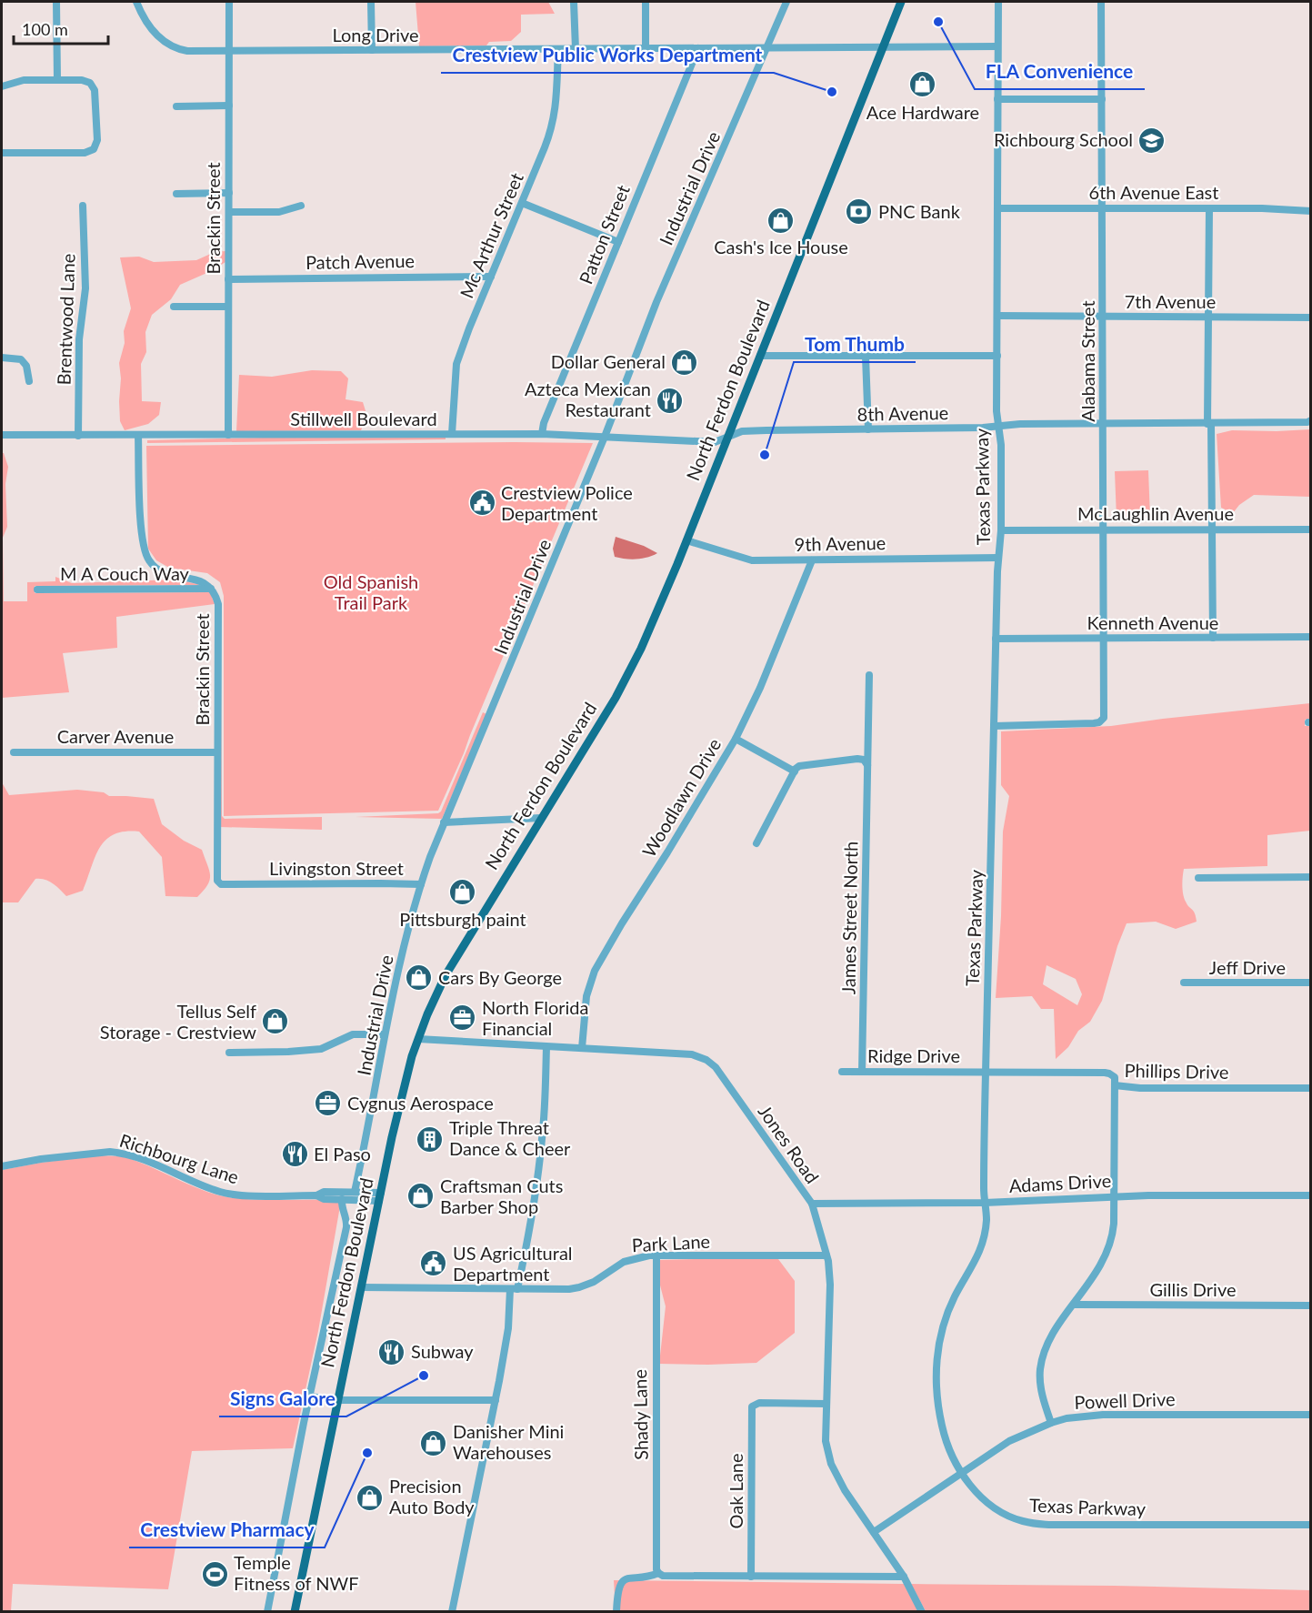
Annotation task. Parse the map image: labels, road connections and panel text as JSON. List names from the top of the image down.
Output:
{
  "streets": {
    "main road": ["North Ferdon Boulevard"],
    "street": [
      "Long Drive",
      "Industrial Drive",
      "6th Avenue East",
      "Brackin Street",
      "Patton Street",
      "Mc Arthur Street",
      "Patch Avenue",
      "7th Avenue",
      "Brentwood Lane",
      "Alabama Street",
      "8th Avenue",
      "Stillwell Boulevard",
      "Texas Parkway",
      "McLaughlin Avenue",
      "9th Avenue",
      "M A Couch Way",
      "Kenneth Avenue",
      "Carver Avenue",
      "Woodlawn Drive",
      "Livingston Street",
      "James Street North",
      "Jeff Drive",
      "Ridge Drive",
      "Phillips Drive",
      "Jones Road",
      "Richbourg Lane",
      "Adams Drive",
      "Park Lane",
      "Gillis Drive",
      "Powell Drive",
      "Shady Lane",
      "Oak Lane"
    ]
  },
  "crossings": [
    ["Long Drive", "Industrial Drive"],
    ["Long Drive", "Brackin Street"],
    ["Long Drive", "Patton Street"],
    ["Long Drive", "Mc Arthur Street"],
    ["Long Drive", "North Ferdon Boulevard"],
    ["Long Drive", "Texas Parkway"],
    ["Industrial Drive", "Stillwell Boulevard"],
    ["Industrial Drive", "Livingston Street"],
    ["Industrial Drive", "Richbourg Lane"],
    ["6th Avenue East", "Alabama Street"],
    ["6th Avenue East", "Texas Parkway"],
    ["Brackin Street", "Patch Avenue"],
    ["Brackin Street", "Stillwell Boulevard"],
    ["Brackin Street", "M A Couch Way"],
    ["Brackin Street", "Carver Avenue"],
    ["Brackin Street", "Livingston Street"],
    ["Patton Street", "Stillwell Boulevard"],
    ["Mc Arthur Street", "Patch Avenue"],
    ["Mc Arthur Street", "Stillwell Boulevard"],
    ["7th Avenue", "Alabama Street"],
    ["7th Avenue", "Texas Parkway"],
    ["Brentwood Lane", "Stillwell Boulevard"],
    ["Alabama Street", "8th Avenue"],
    ["Alabama Street", "Texas Parkway"],
    ["Alabama Street", "McLaughlin Avenue"],
    ["Alabama Street", "Kenneth Avenue"],
    ["North Ferdon Boulevard", "8th Avenue"],
    ["North Ferdon Boulevard", "Stillwell Boulevard"],
    ["North Ferdon Boulevard", "9th Avenue"],
    ["North Ferdon Boulevard", "Jones Road"],
    ["North Ferdon Boulevard", "Richbourg Lane"],
    ["North Ferdon Boulevard", "Park Lane"],
    ["8th Avenue", "Stillwell Boulevard"],
    ["8th Avenue", "Texas Parkway"],
    ["Texas Parkway", "McLaughlin Avenue"],
    ["Texas Parkway", "9th Avenue"],
    ["Texas Parkway", "Kenneth Avenue"],
    ["Texas Parkway", "Ridge Drive"],
    ["Texas Parkway", "Phillips Drive"],
    ["Texas Parkway", "Adams Drive"],
    ["Texas Parkway", "Powell Drive"],
    ["9th Avenue", "Woodlawn Drive"],
    ["Woodlawn Drive", "Jones Road"],
    ["James Street North", "Ridge Drive"],
    ["Ridge Drive", "Phillips Drive"],
    ["Jones Road", "Adams Drive"],
    ["Jones Road", "Park Lane"],
    ["Jones Road", "Powell Drive"],
    ["Jones Road", "Oak Lane"],
    ["Park Lane", "Shady Lane"]
  ],
  "parks": ["Old Spanish Trail Park"],
  "places": {
    "other": [
      "FLA Convenience",
      "Crestview Public Works Department",
      "Tom Thumb",
      "Signs Galore",
      "Crestview Pharmacy"
    ],
    "shop": [
      "Ace Hardware",
      "Cash's Ice House",
      "Dollar General",
      "Pittsburgh paint",
      "Cars By George",
      "Tellus Self Storage - Crestview",
      "Craftsman Cuts Barber Shop",
      "Danisher Mini Warehouses",
      "Precision Auto Body"
    ],
    "school or university": ["Richbourg School"],
    "bank": ["PNC Bank"],
    "restaurant": ["Azteca Mexican Restaurant", "El Paso", "Subway"],
    "public building": ["Crestview Police Department", "US Agricultural Department"],
    "office": ["North Florida Financial", "Cygnus Aerospace"],
    "building": ["Triple Threat Dance & Cheer"],
    "sports": ["Temple Fitness of NWF"]
  },
  "scale_bar": "100 m"
}
